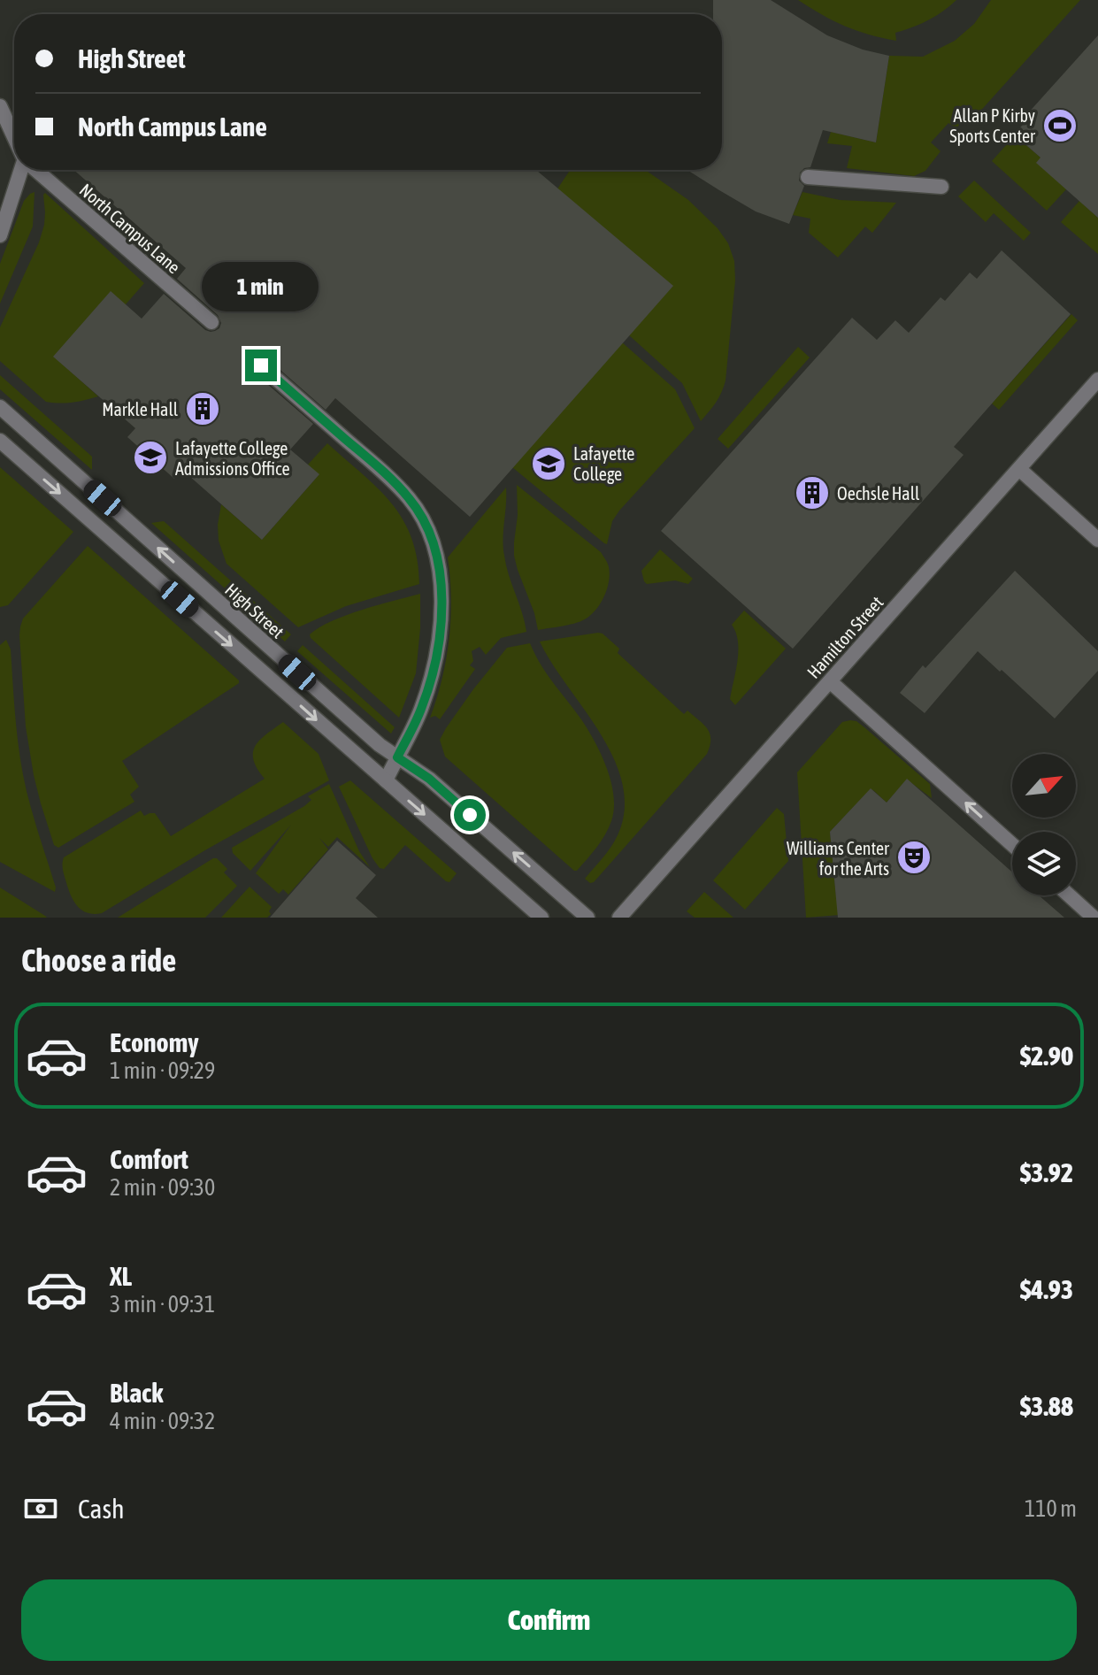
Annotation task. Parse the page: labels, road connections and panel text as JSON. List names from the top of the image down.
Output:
{
  "streets": {
    "street": ["North Campus Lane", "High Street", "Hamilton Street"]
  },
  "places": {
    "sports": ["Allan P Kirby Sports Center"],
    "building": ["Markle Hall", "Oechsle Hall"],
    "school or university": ["Lafayette College Admissions Office", "Lafayette College"],
    "theatre": ["Williams Center for the Arts"]
  },
  "north": "top right",
  "page": {
    "banner": ["High Street", "North Campus Lane"],
    "bubble": "1 min",
    "heading": "Choose a ride",
    "list": [
      {
        "name": "Economy",
        "note": "1 min · 09:29",
        "value": "$2.90"
      },
      {
        "name": "Comfort",
        "note": "2 min · 09:30",
        "value": "$3.92"
      },
      {
        "name": "XL",
        "note": "3 min · 09:31",
        "value": "$4.93"
      },
      {
        "name": "Black",
        "note": "4 min · 09:32",
        "value": "$3.88"
      }
    ],
    "pay": ["Cash", "110 m"],
    "buttons": "Confirm"
  }
}
